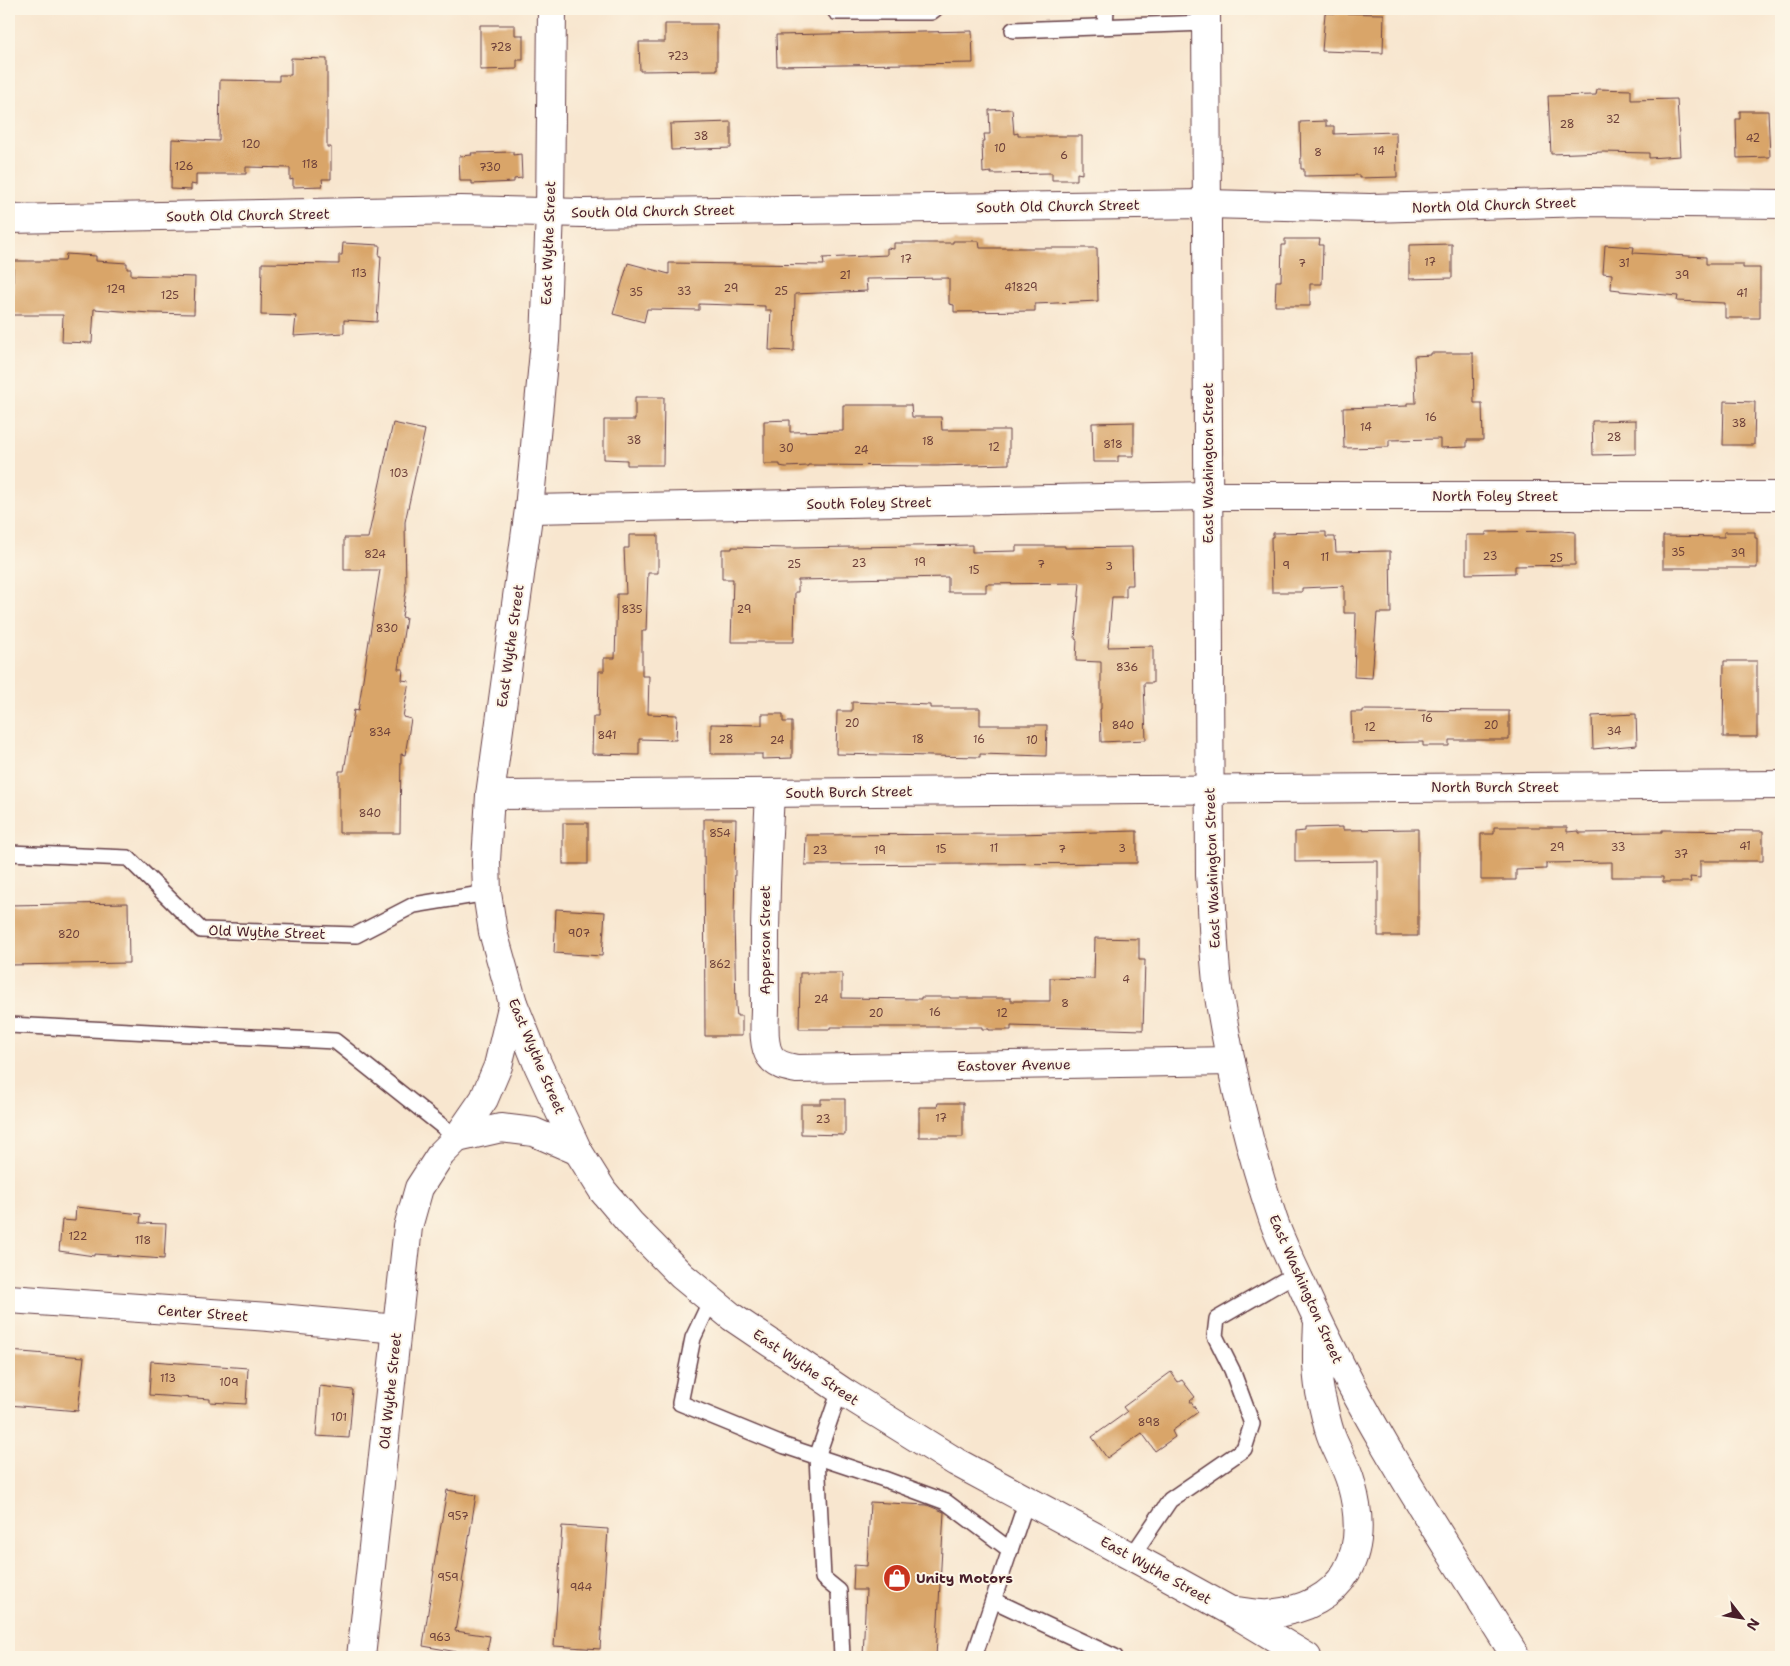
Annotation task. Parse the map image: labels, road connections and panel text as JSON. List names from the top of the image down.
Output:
{
  "streets": {
    "main road": [
      "North Old Church Street",
      "South Old Church Street",
      "East Wythe Street",
      "East Washington Street",
      "North Foley Street",
      "South Foley Street",
      "North Burch Street",
      "South Burch Street",
      "Old Wythe Street",
      "Apperson Street",
      "Eastover Avenue",
      "Center Street"
    ]
  },
  "crossings": [
    ["North Old Church Street", "South Old Church Street"],
    ["North Old Church Street", "East Washington Street"],
    ["South Old Church Street", "East Wythe Street"],
    ["South Old Church Street", "East Washington Street"],
    ["East Wythe Street", "South Foley Street"],
    ["East Wythe Street", "South Burch Street"],
    ["East Wythe Street", "Old Wythe Street"],
    ["East Washington Street", "North Foley Street"],
    ["East Washington Street", "South Foley Street"],
    ["East Washington Street", "North Burch Street"],
    ["East Washington Street", "South Burch Street"],
    ["East Washington Street", "Eastover Avenue"],
    ["North Foley Street", "South Foley Street"],
    ["North Burch Street", "South Burch Street"],
    ["South Burch Street", "Apperson Street"],
    ["Old Wythe Street", "Center Street"],
    ["Apperson Street", "Eastover Avenue"]
  ],
  "places": {
    "shop": ["Unity Motors"]
  },
  "house_numbers": [
    "728",
    "723",
    "32",
    "28",
    "38",
    "42",
    "120",
    "10",
    "14",
    "8",
    "6",
    "118",
    "126",
    "730",
    "17",
    "17",
    "7",
    "31",
    "113",
    "21",
    "39",
    "41829",
    "29",
    "129",
    "33",
    "25",
    "35",
    "41",
    "125",
    "16",
    "38",
    "14",
    "28",
    "38",
    "18",
    "818",
    "12",
    "30",
    "24",
    "103",
    "35",
    "39",
    "824",
    "23",
    "11",
    "25",
    "19",
    "23",
    "25",
    "7",
    "9",
    "3",
    "15",
    "835",
    "29",
    "830",
    "836",
    "16",
    "20",
    "840",
    "20",
    "12",
    "34",
    "834",
    "841",
    "28",
    "18",
    "16",
    "24",
    "10",
    "840",
    "854",
    "41",
    "29",
    "33",
    "11",
    "3",
    "15",
    "7",
    "23",
    "19",
    "37",
    "907",
    "820",
    "862",
    "4",
    "24",
    "8",
    "16",
    "20",
    "12",
    "17",
    "23",
    "122",
    "118",
    "113",
    "109",
    "101",
    "898",
    "957",
    "959",
    "944",
    "963"
  ],
  "north": "bottom right"
}
